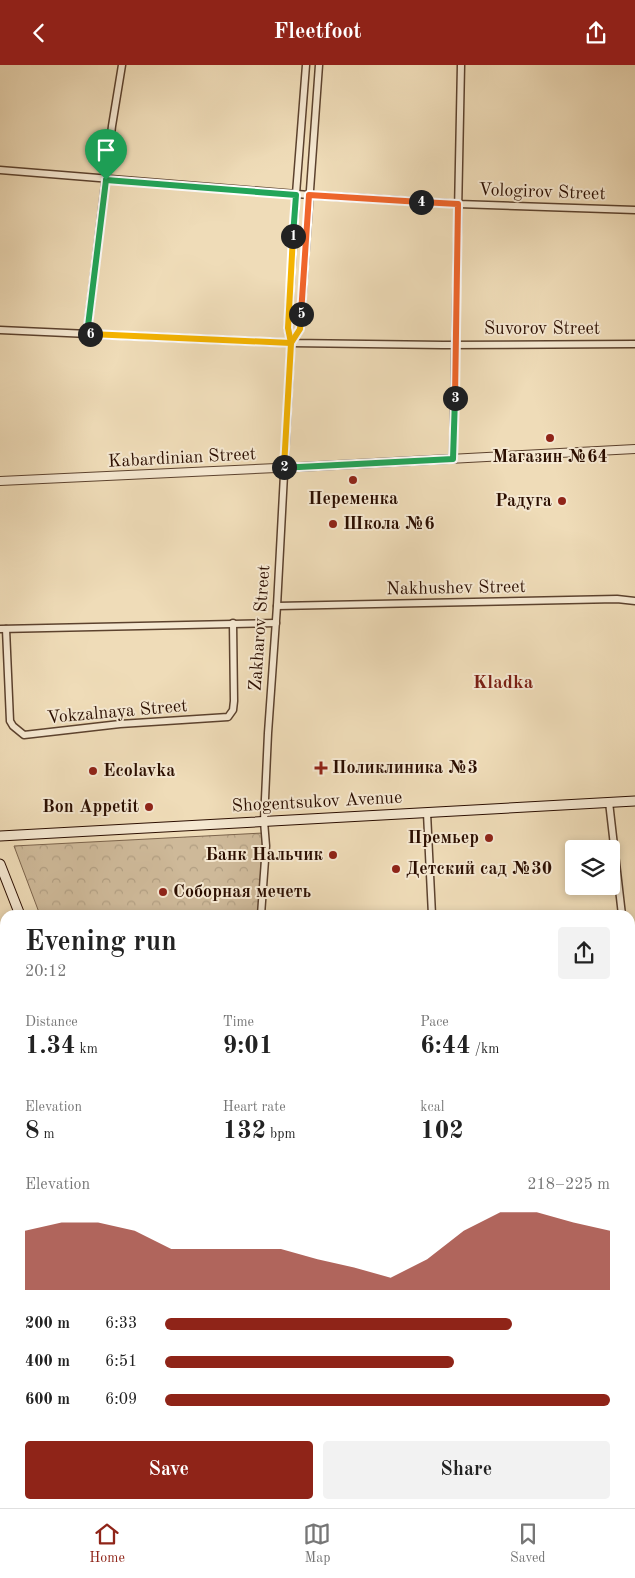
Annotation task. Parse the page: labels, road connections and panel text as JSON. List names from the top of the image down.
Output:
{
  "streets": {
    "main road": ["Shogentsukov Avenue"],
    "street": [
      "Vologirov Street",
      "Suvorov Street",
      "Kabardinian Street",
      "Nakhushev Street",
      "Zakharov Street",
      "Vokzalnaya Street"
    ]
  },
  "crossings": [
    ["Vologirov Street", "Zakharov Street"],
    ["Suvorov Street", "Zakharov Street"],
    ["Kabardinian Street", "Zakharov Street"],
    ["Nakhushev Street", "Zakharov Street"],
    ["Zakharov Street", "Shogentsukov Avenue"]
  ],
  "districts": ["Kladka"],
  "places": {
    "other": [
      "Магазин №64",
      "Переменка",
      "Радуга",
      "Школа №6",
      "Ecolavka",
      "Bon Appetit",
      "Премьер",
      "Банк Нальчик",
      "Детский сад №30",
      "Соборная мечеть"
    ],
    "health": ["Поликлиника №3"]
  },
  "page": {
    "header": "Fleetfoot",
    "pins": [
      "4",
      "1",
      "5",
      "6",
      "3",
      "2"
    ],
    "heading": ["Evening run", "20:12"],
    "stats": [
      ["Distance", "1.34 km"],
      ["Time", "9:01"],
      ["Pace", "6:44 /km"],
      ["Elevation", "8 m"],
      ["Heart rate", "132 bpm"],
      ["kcal", "102"]
    ],
    "chart": ["Elevation", "218–225 m"],
    "list": [
      {
        "name": "200 m",
        "note": "6:33"
      },
      {
        "name": "400 m",
        "note": "6:51"
      },
      {
        "name": "600 m",
        "note": "6:09"
      }
    ],
    "buttons": ["Save", "Share"],
    "tabs": ["Home", "Map", "Saved"]
  }
}
